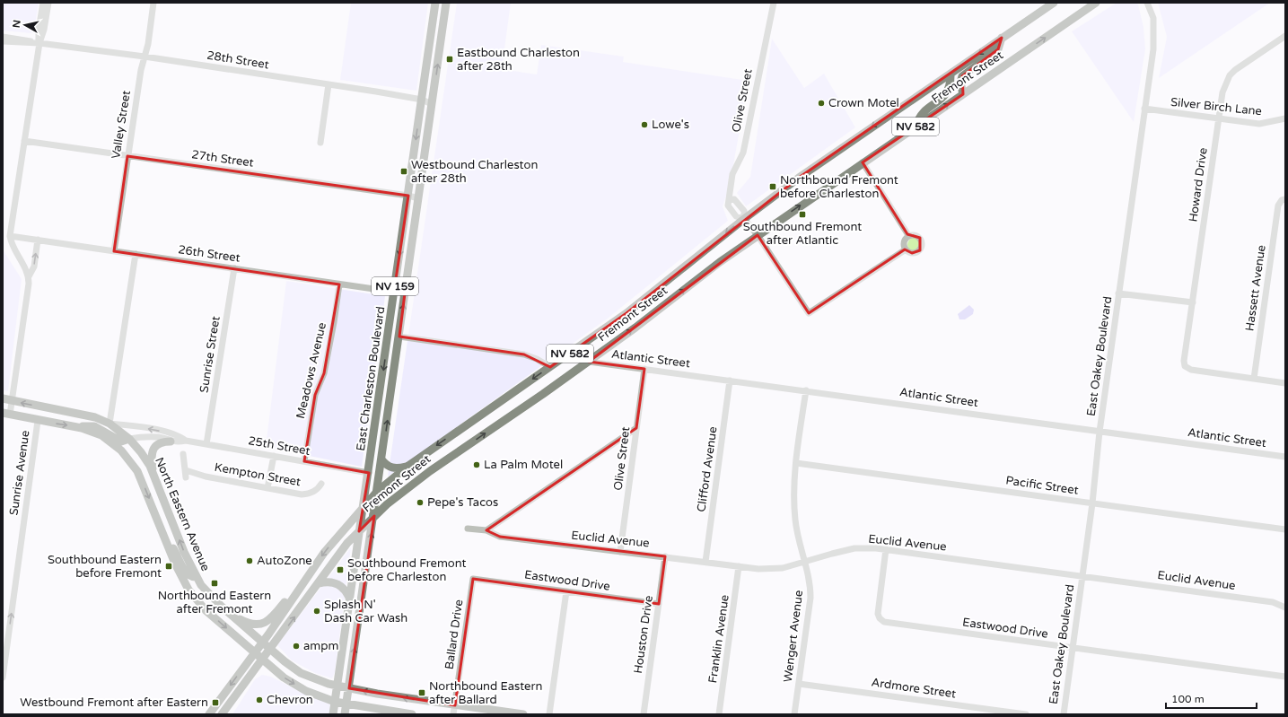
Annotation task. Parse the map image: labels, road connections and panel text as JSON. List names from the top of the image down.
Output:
{
  "streets": {
    "main road": [
      "Fremont Street",
      "NV 582",
      "NV 159",
      "East Charleston Boulevard",
      "North Eastern Avenue"
    ],
    "street": [
      "28th Street",
      "Olive Street",
      "Silver Birch Lane",
      "Valley Street",
      "27th Street",
      "Howard Drive",
      "26th Street",
      "Hassett Avenue",
      "Sunrise Street",
      "East Oakey Boulevard",
      "Atlantic Street",
      "Meadows Avenue",
      "25th Street",
      "Clifford Avenue",
      "Sunrise Avenue",
      "Kempton Street",
      "Pacific Street",
      "Euclid Avenue",
      "Eastwood Drive",
      "Ballard Drive",
      "Houston Drive",
      "Wengert Avenue",
      "Franklin Avenue",
      "Ardmore Street"
    ]
  },
  "crossings": [
    ["28th Street", "Valley Street"],
    ["28th Street", "East Charleston Boulevard"],
    ["Fremont Street", "Atlantic Street"],
    ["Fremont Street", "East Charleston Boulevard"],
    ["Fremont Street", "North Eastern Avenue"],
    ["Olive Street", "Atlantic Street"],
    ["Olive Street", "Euclid Avenue"],
    ["Silver Birch Lane", "Howard Drive"],
    ["Silver Birch Lane", "East Oakey Boulevard"],
    ["Valley Street", "27th Street"],
    ["Valley Street", "26th Street"],
    ["27th Street", "East Charleston Boulevard"],
    ["Howard Drive", "Hassett Avenue"],
    ["26th Street", "Sunrise Street"],
    ["26th Street", "Meadows Avenue"],
    ["26th Street", "East Charleston Boulevard"],
    ["Sunrise Street", "25th Street"],
    ["East Oakey Boulevard", "Atlantic Street"],
    ["East Oakey Boulevard", "Pacific Street"],
    ["East Oakey Boulevard", "Euclid Avenue"],
    ["East Oakey Boulevard", "Eastwood Drive"],
    ["Atlantic Street", "Clifford Avenue"],
    ["Atlantic Street", "Wengert Avenue"],
    ["Meadows Avenue", "25th Street"],
    ["East Charleston Boulevard", "25th Street"],
    ["East Charleston Boulevard", "North Eastern Avenue"],
    ["25th Street", "North Eastern Avenue"],
    ["Clifford Avenue", "Euclid Avenue"],
    ["Sunrise Avenue", "North Eastern Avenue"],
    ["Pacific Street", "Wengert Avenue"],
    ["North Eastern Avenue", "Ballard Drive"],
    ["Euclid Avenue", "Eastwood Drive"],
    ["Euclid Avenue", "Houston Drive"],
    ["Euclid Avenue", "Wengert Avenue"],
    ["Euclid Avenue", "Franklin Avenue"],
    ["Eastwood Drive", "Ballard Drive"],
    ["Eastwood Drive", "Houston Drive"],
    ["Wengert Avenue", "Ardmore Street"]
  ],
  "one_way": ["Sunrise Avenue"],
  "places": {
    "transit": [
      "Eastbound Charleston after 28th",
      "Westbound Charleston after 28th",
      "Northbound Fremont before Charleston",
      "Southbound Fremont after Atlantic",
      "Southbound Eastern before Fremont",
      "Southbound Fremont before Charleston",
      "Northbound Eastern after Fremont",
      "Northbound Eastern after Ballard",
      "Westbound Fremont after Eastern"
    ],
    "other": [
      "Crown Motel",
      "Lowe's",
      "La Palm Motel",
      "Pepe's Tacos",
      "AutoZone",
      "Splash N' Dash Car Wash",
      "ampm",
      "Chevron"
    ]
  },
  "scale_bar": "100 m",
  "north": "left"
}
